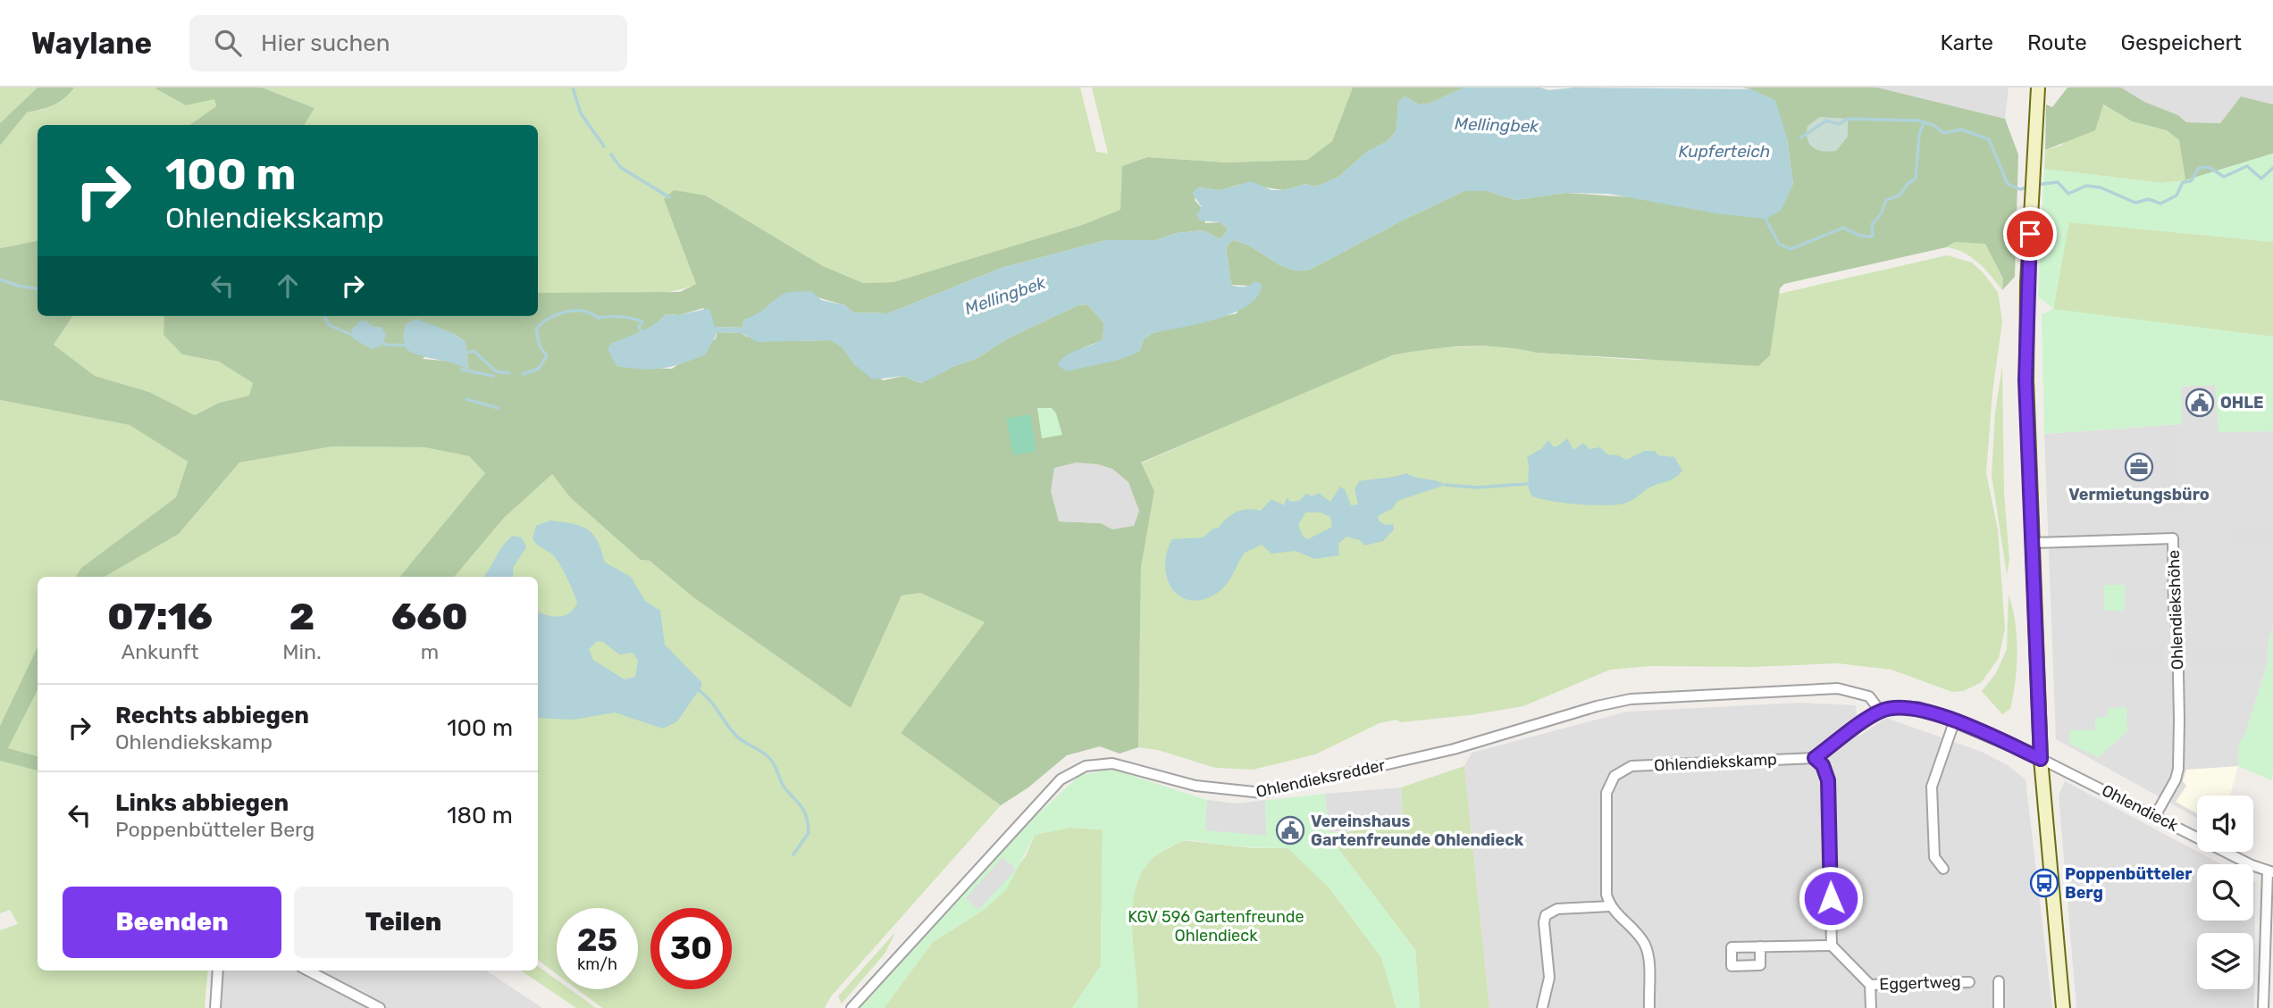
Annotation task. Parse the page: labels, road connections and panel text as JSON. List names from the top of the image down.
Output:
{
  "streets": {
    "street": [
      "Ohlendiekshöhe",
      "Ohlendiekskamp",
      "Ohlendieksredder",
      "Ohlendieck",
      "Eggertweg"
    ]
  },
  "crossings": [
    ["Ohlendiekshöhe", "Ohlendieck"]
  ],
  "water": ["Mellingbek", "Kupferteich"],
  "parks": ["KGV 596 Gartenfreunde Ohlendieck"],
  "places": {
    "public building": ["OHLE", "Vereinshaus Gartenfreunde Ohlendieck"],
    "office": ["Vermietungsbüro"],
    "bus stop": ["Poppenbütteler Berg"]
  },
  "page": {
    "header": "Waylane",
    "search": "Hier suchen",
    "nav": ["Karte", "Route", "Gespeichert"],
    "turn": ["100 m", "Ohlendiekskamp"],
    "eta": [
      "07:16",
      "Ankunft",
      "2",
      "Min.",
      "660",
      "m"
    ],
    "list": [
      {
        "name": "Rechts abbiegen",
        "note": "Ohlendiekskamp",
        "value": "100 m"
      },
      {
        "name": "Links abbiegen",
        "note": "Poppenbütteler Berg",
        "value": "180 m"
      }
    ],
    "buttons": ["Beenden", "Teilen"],
    "speed": "25 km/h",
    "limit": "30"
  }
}
